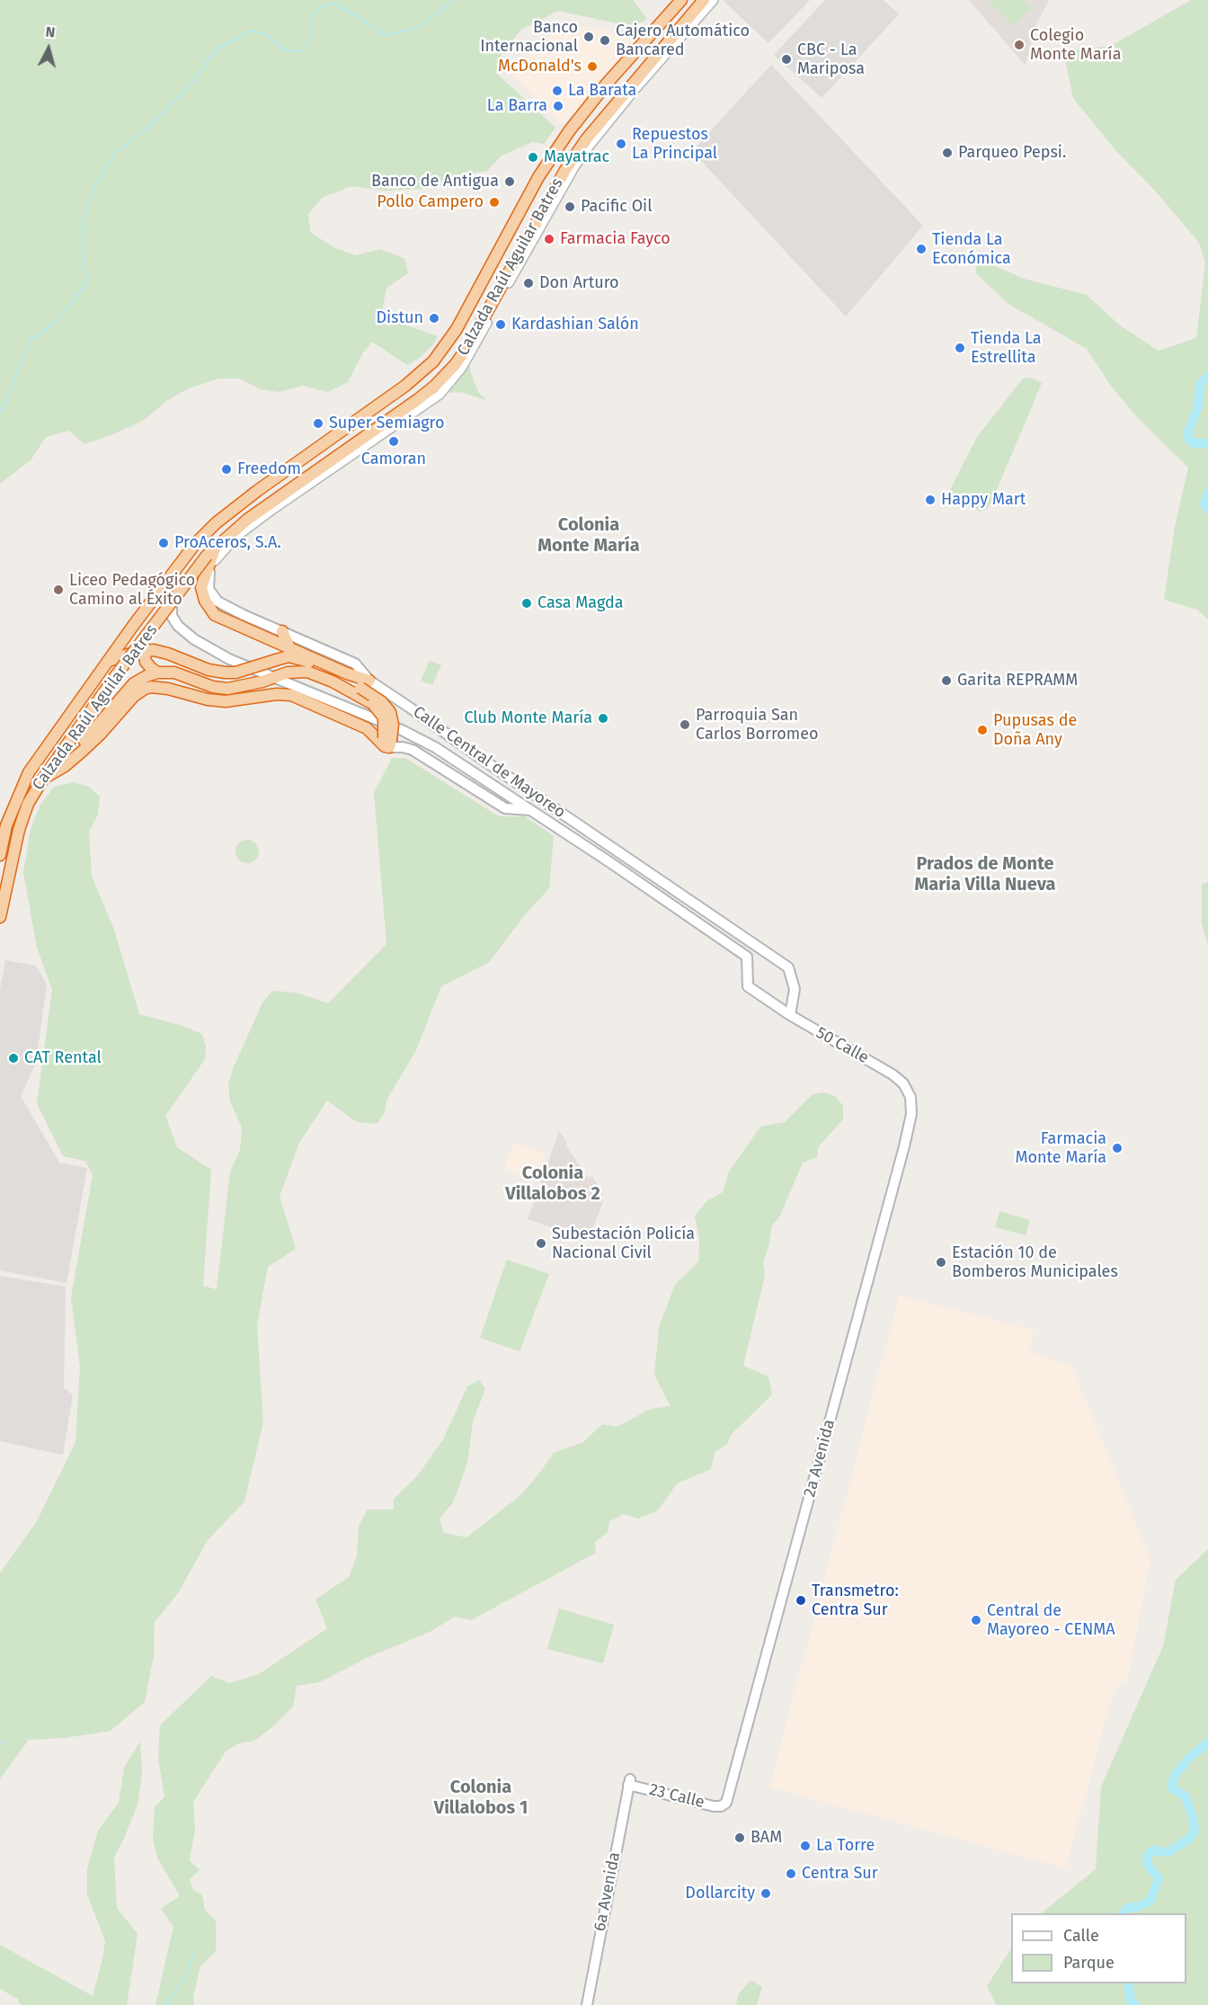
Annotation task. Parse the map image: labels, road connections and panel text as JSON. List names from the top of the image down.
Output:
{
  "streets": {
    "highway": ["Calzada Raúl Aguilar Batres"],
    "main road": [
      "Calle Central de Mayoreo",
      "50 Calle",
      "2a Avenida",
      "23 Calle",
      "6a Avenida"
    ]
  },
  "crossings": [
    ["Calzada Raúl Aguilar Batres", "Calle Central de Mayoreo"],
    ["Calle Central de Mayoreo", "50 Calle"],
    ["50 Calle", "2a Avenida"],
    ["2a Avenida", "23 Calle"],
    ["23 Calle", "6a Avenida"]
  ],
  "districts": [
    "Colonia Monte María",
    "Prados de Monte Maria Villa Nueva",
    "Colonia Villalobos 2",
    "Colonia Villalobos 1"
  ],
  "places": [
    "Banco Internacional",
    "Cajero Automático Bancared",
    "Colegio Monte María",
    "CBC - La Mariposa",
    "McDonald's",
    "La Barata",
    "La Barra",
    "Repuestos La Principal",
    "Parqueo Pepsi.",
    "Mayatrac",
    "Banco de Antigua",
    "Pollo Campero",
    "Pacific Oil",
    "Farmacia Fayco",
    "Tienda La Económica",
    "Don Arturo",
    "Distun",
    "Kardashian Salón",
    "Tienda La Estrellita",
    "Super Semiagro",
    "Camoran",
    "Freedom",
    "Happy Mart",
    "ProAceros, S.A.",
    "Liceo Pedagógico Camino al Éxito",
    "Casa Magda",
    "Garita REPRAMM",
    "Club Monte María",
    "Parroquia San Carlos Borromeo",
    "Pupusas de Doña Any",
    "CAT Rental",
    "Farmacia Monte María",
    "Subestación Policía Nacional Civil",
    "Estación 10 de Bomberos Municipales",
    "Transmetro: Centra Sur",
    "Central de Mayoreo - CENMA",
    "BAM",
    "La Torre",
    "Centra Sur",
    "Dollarcity"
  ],
  "legend": ["Calle", "Parque"],
  "north": "top"
}
